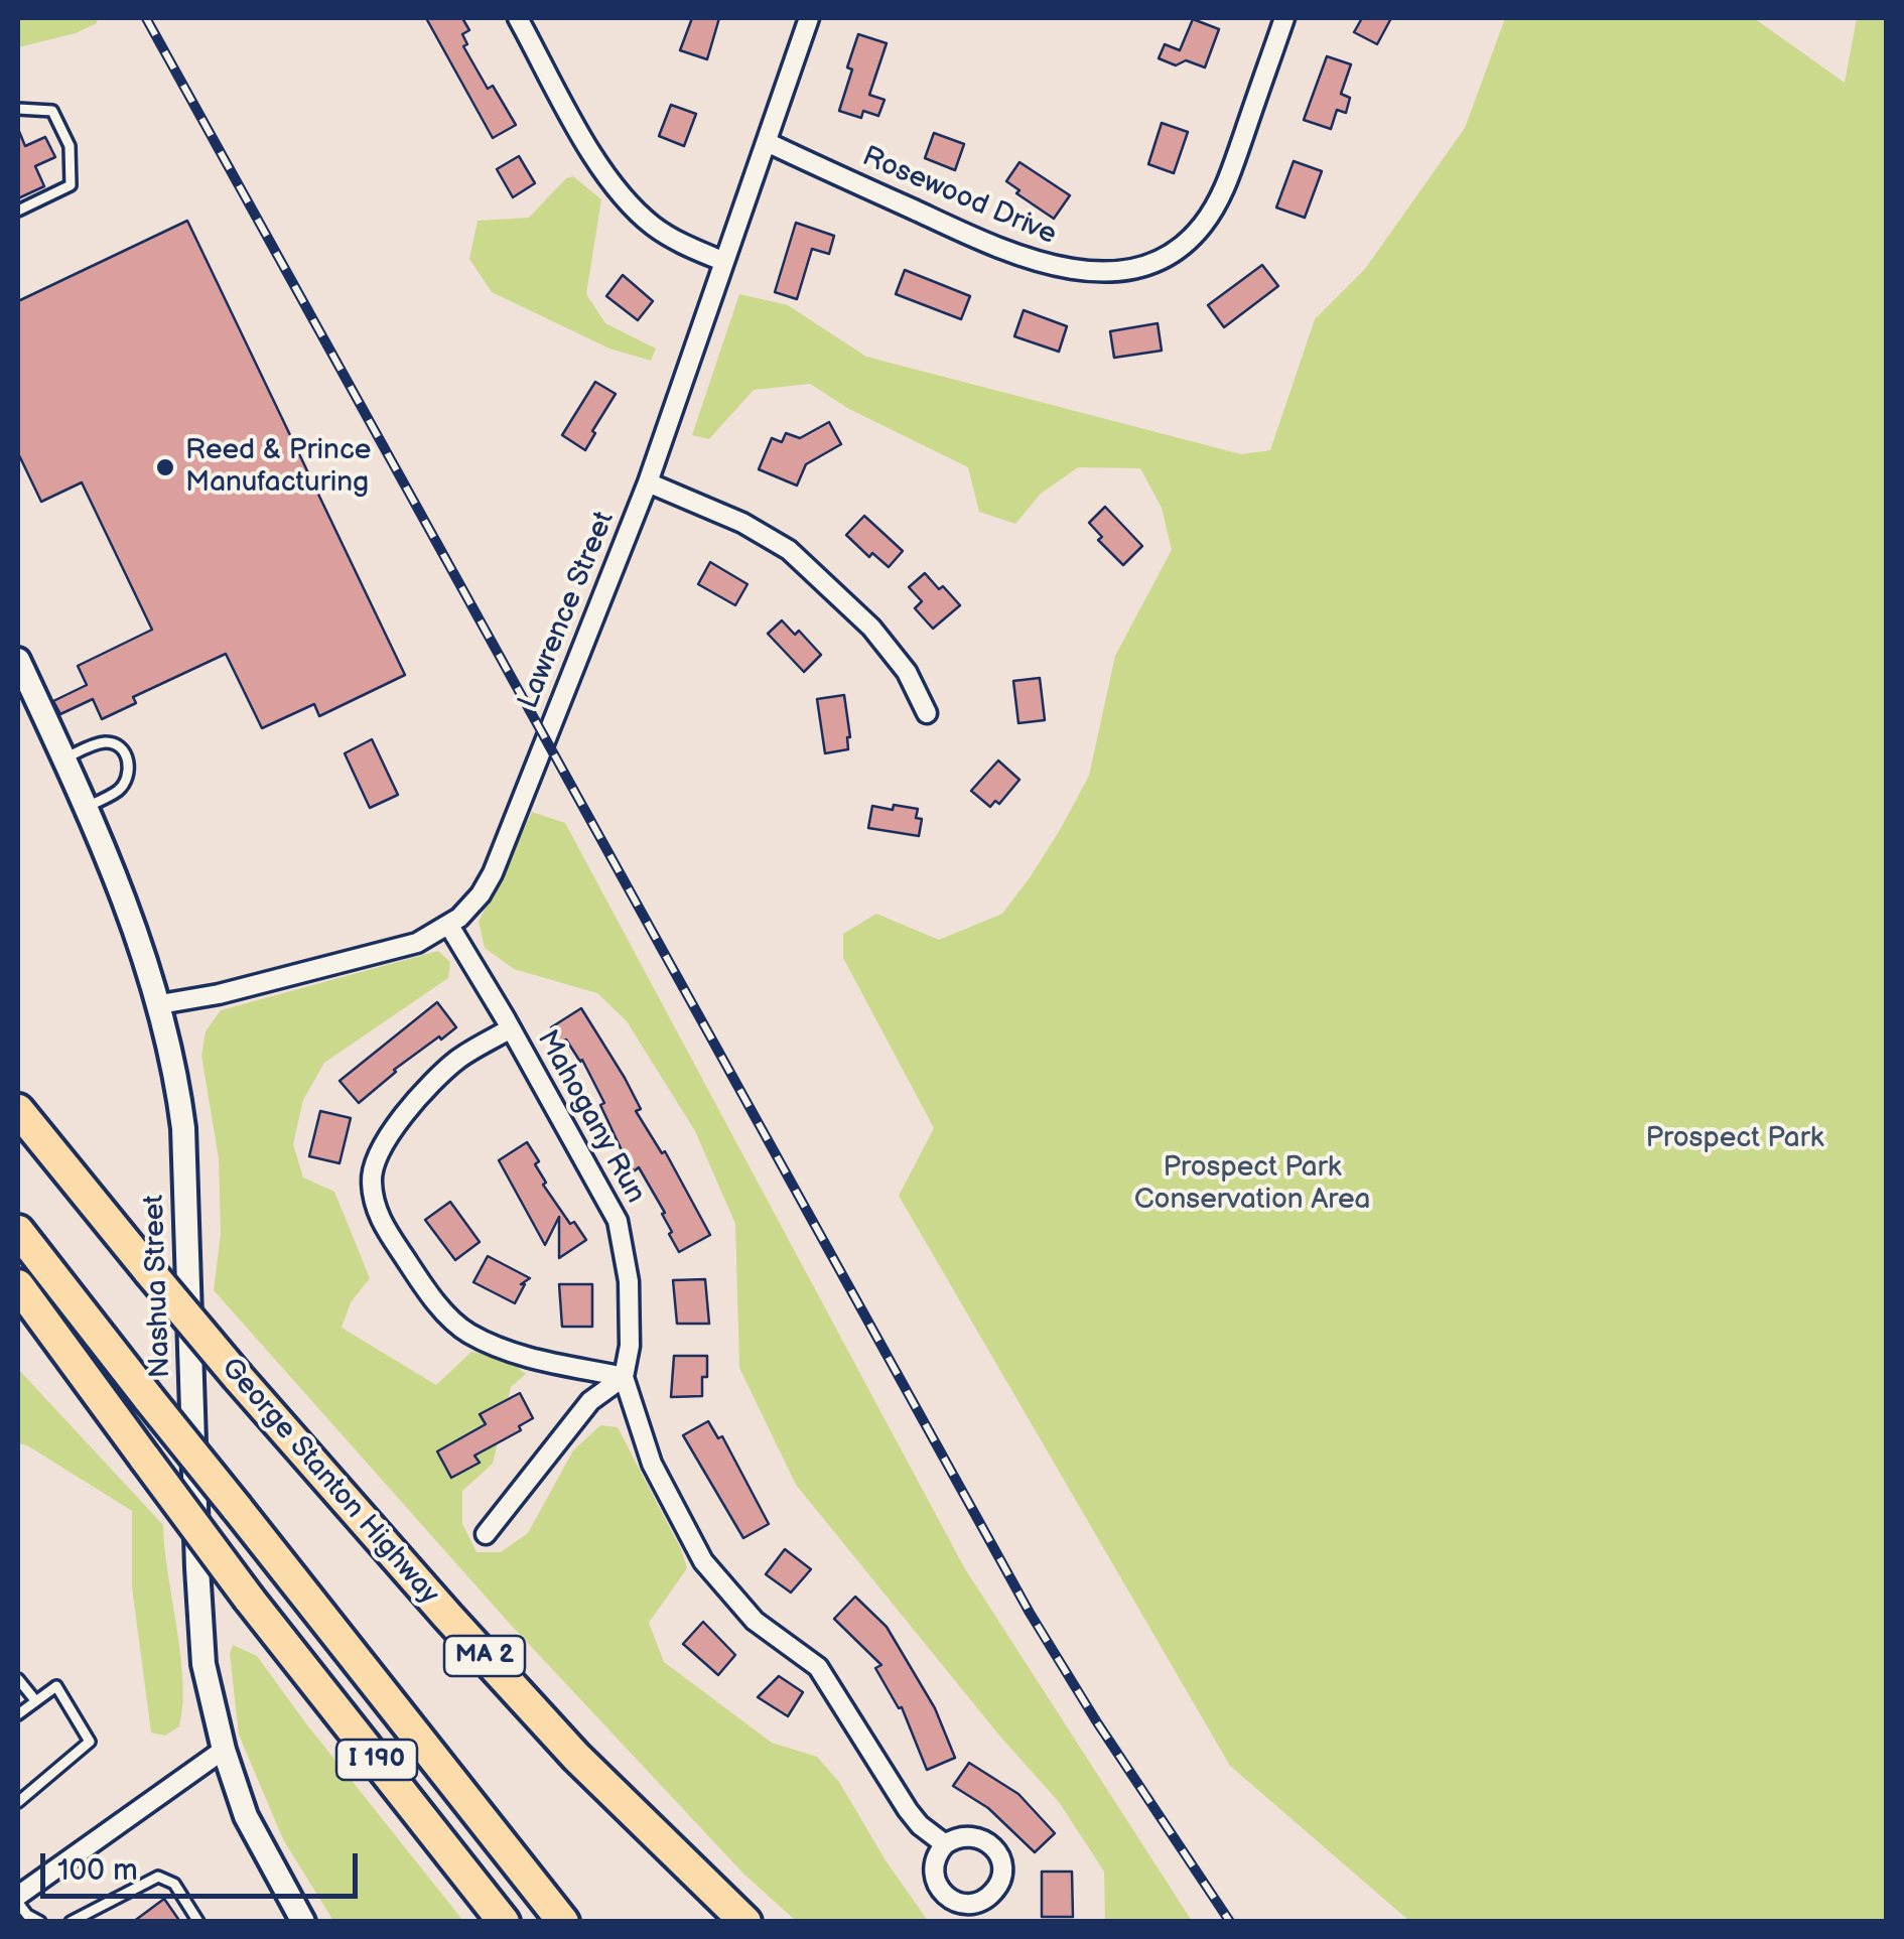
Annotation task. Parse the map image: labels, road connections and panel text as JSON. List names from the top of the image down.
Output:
{
  "streets": {
    "highway": ["George Stanton Highway", "MA 2", "I 190"],
    "main road": ["Nashua Street"],
    "street": ["Rosewood Drive", "Lawrence Street", "Mahogany Run"]
  },
  "crossings": [
    ["Rosewood Drive", "Lawrence Street"],
    ["Lawrence Street", "Mahogany Run"],
    ["Lawrence Street", "Nashua Street"]
  ],
  "parks": ["Prospect Park", "Prospect Park Conservation Area"],
  "places": ["Reed & Prince Manufacturing"],
  "scale_bar": "100 m"
}
